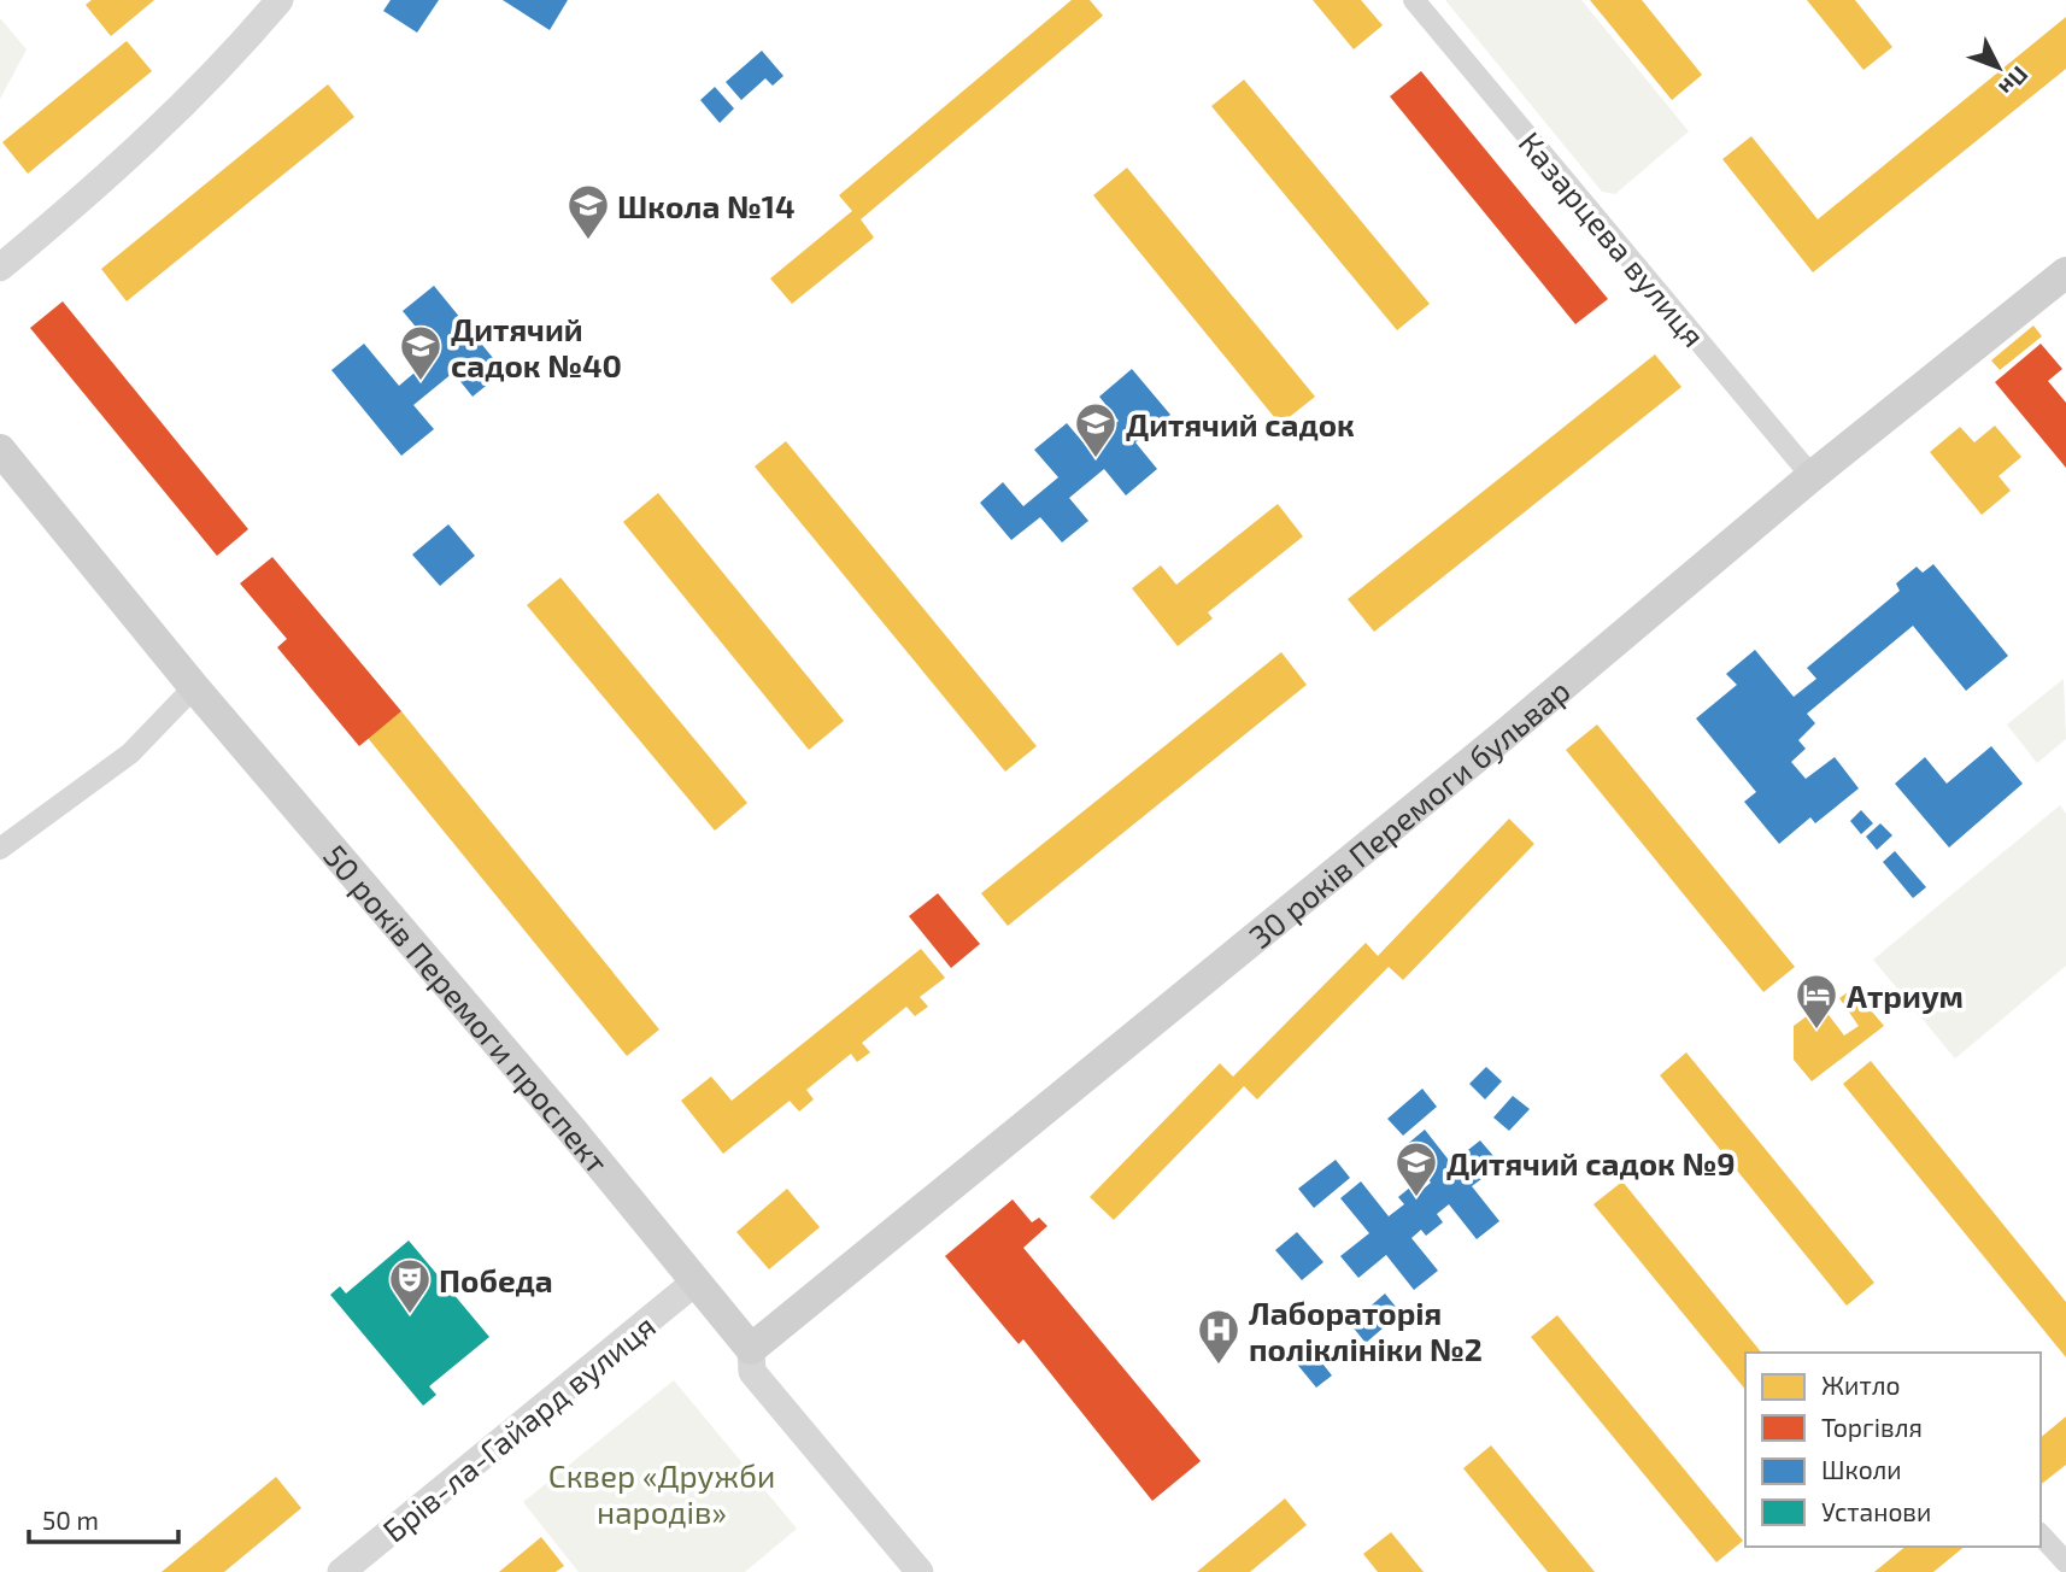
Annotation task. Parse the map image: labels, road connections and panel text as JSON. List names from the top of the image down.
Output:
{
  "streets": {
    "main road": ["30 років Перемоги бульвар", "50 років Перемоги проспект"],
    "street": ["Казарцева вулиця", "Брів-ла-Гайард вулиця"]
  },
  "crossings": [
    ["Казарцева вулиця", "30 років Перемоги бульвар"],
    ["30 років Перемоги бульвар", "50 років Перемоги проспект"],
    ["50 років Перемоги проспект", "Брів-ла-Гайард вулиця"]
  ],
  "parks": ["Сквер «Дружби народів»"],
  "places": {
    "school or university": [
      "Школа №14",
      "Дитячий садок №40",
      "Дитячий садок",
      "Дитячий садок №9"
    ],
    "hotel": ["Атриум"],
    "theatre": ["Победа"],
    "hospital": ["Лабораторія поліклініки №2"]
  },
  "legend": [
    "Житло",
    "Торгівля",
    "Школи",
    "Установи"
  ],
  "scale_bar": "50 m",
  "north": "bottom right"
}
